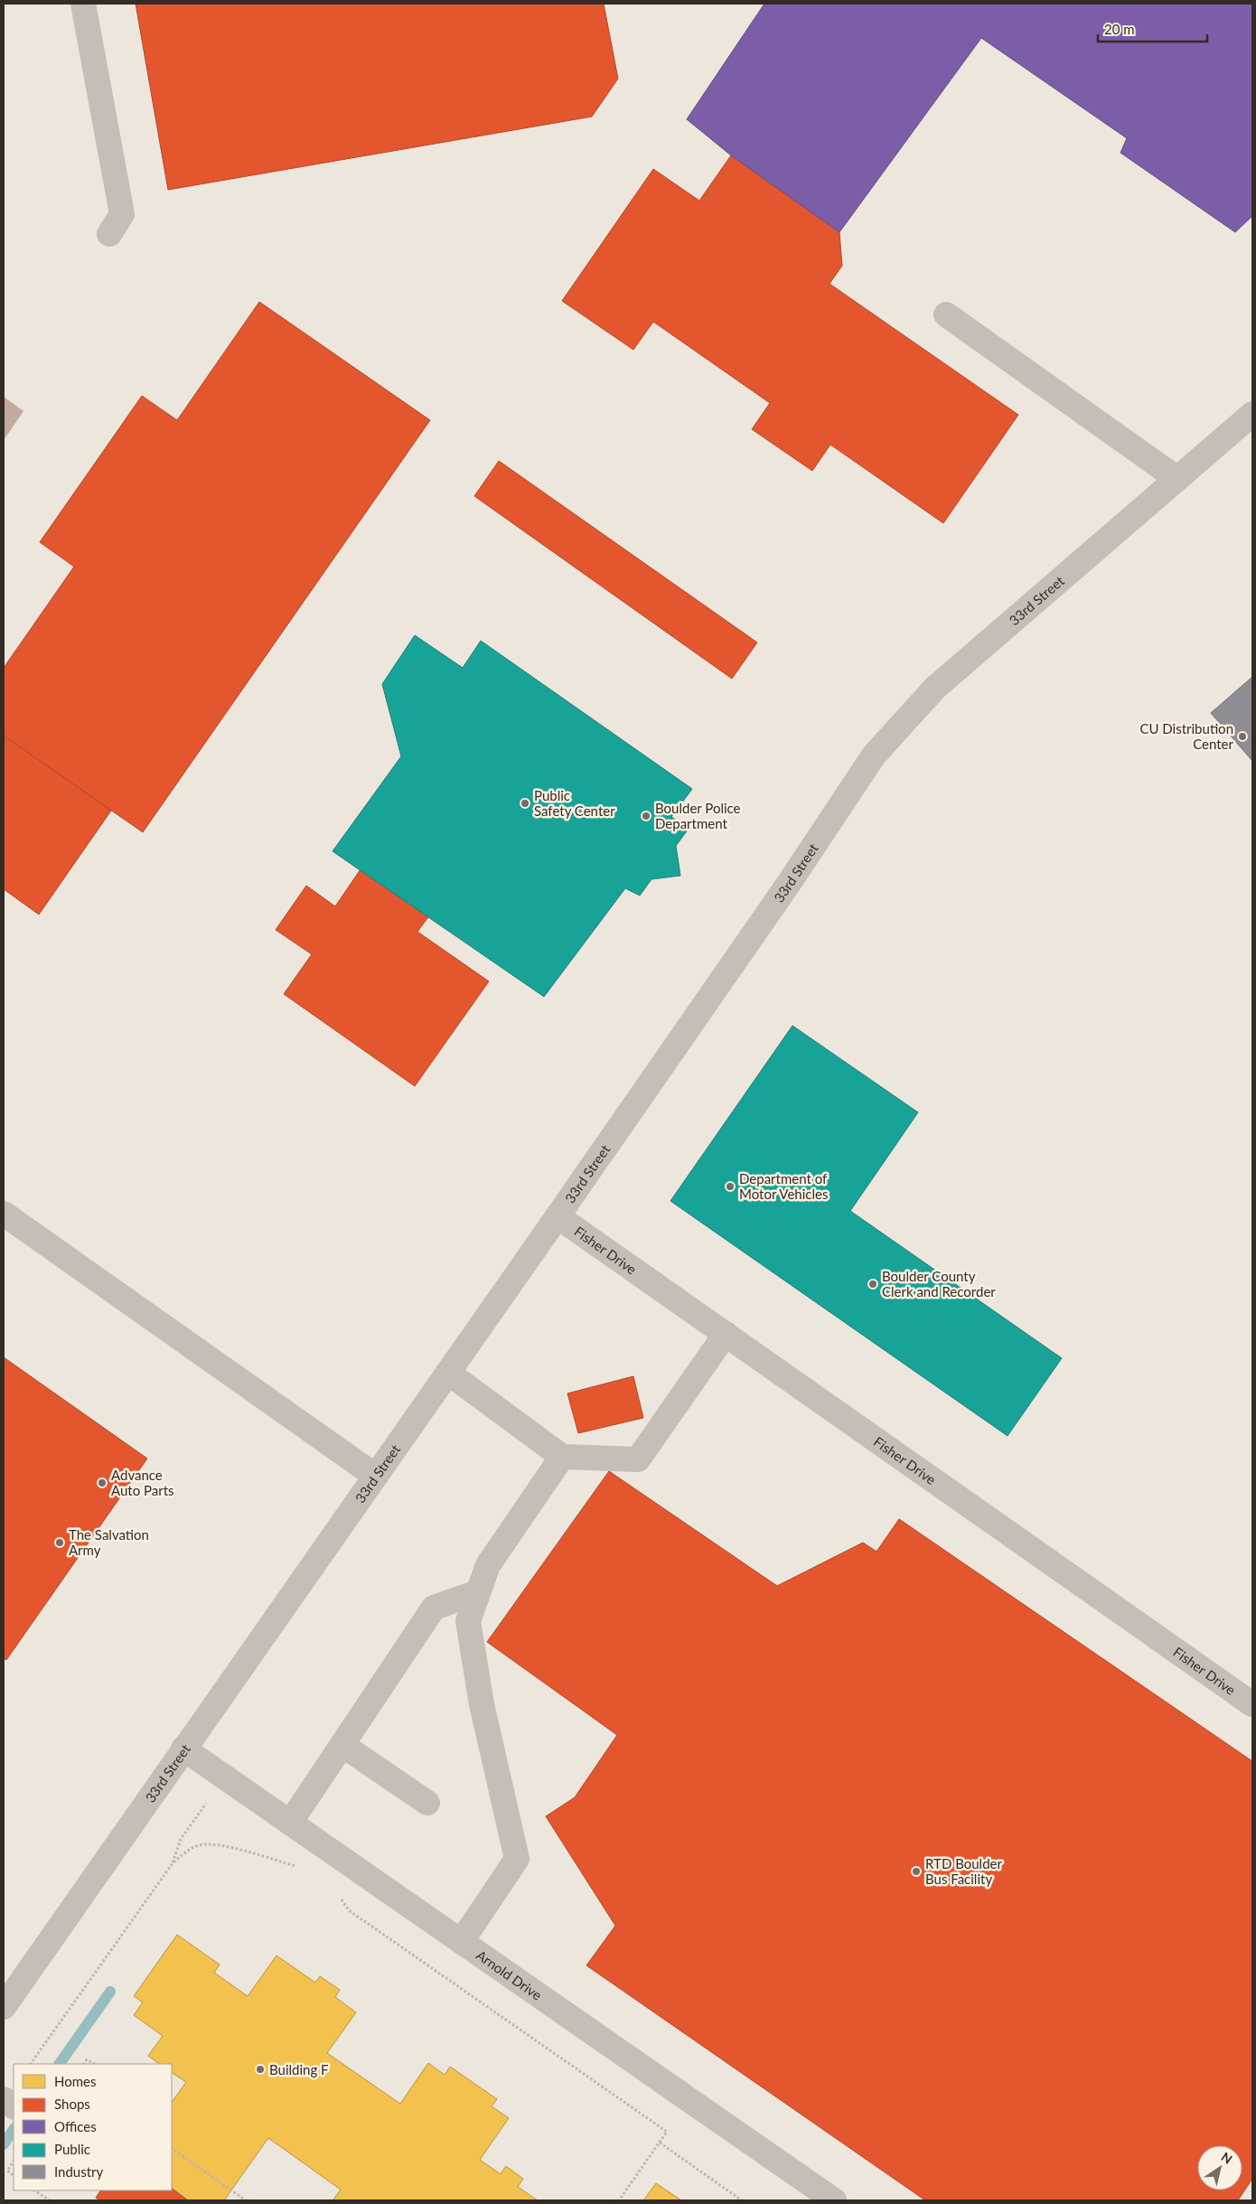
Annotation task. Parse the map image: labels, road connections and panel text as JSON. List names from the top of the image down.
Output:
{
  "streets": {
    "street": ["33rd Street", "Fisher Drive", "Arnold Drive"]
  },
  "crossings": [
    ["33rd Street", "Fisher Drive"],
    ["33rd Street", "Arnold Drive"]
  ],
  "places": [
    "CU Distribution Center",
    "Public Safety Center",
    "Boulder Police Department",
    "Department of Motor Vehicles",
    "Boulder County Clerk and Recorder",
    "Advance Auto Parts",
    "The Salvation Army",
    "RTD Boulder Bus Facility",
    "Building F"
  ],
  "legend": [
    "Homes",
    "Shops",
    "Offices",
    "Public",
    "Industry"
  ],
  "scale_bar": "20 m",
  "north": "top right"
}
